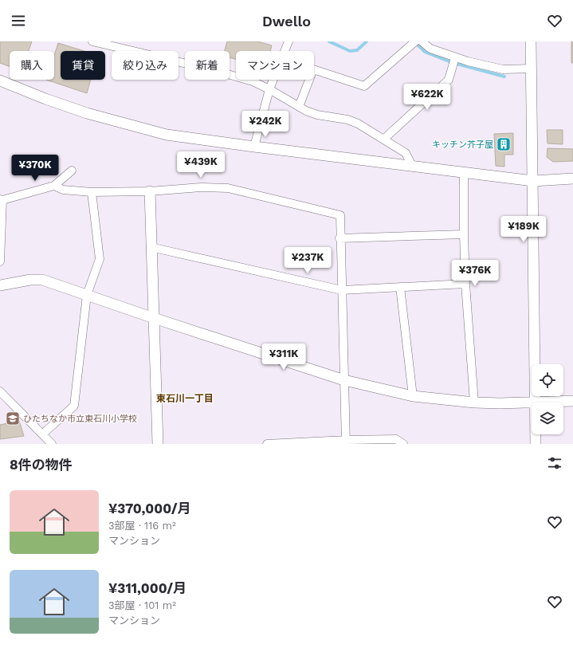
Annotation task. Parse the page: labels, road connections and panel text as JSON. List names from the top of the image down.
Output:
{
  "districts": ["東石川一丁目"],
  "places": {
    "building": ["キッチン芥子屋"],
    "school or university": ["ひたちなか市立東石川小学校"]
  },
  "page": {
    "header": "Dwello",
    "chip": [
      "購入",
      "賃貸",
      "絞り込み",
      "新着",
      "マンション"
    ],
    "price": [
      "¥622K",
      "¥242K",
      "¥439K",
      "¥370K",
      "¥189K",
      "¥237K",
      "¥376K",
      "¥311K"
    ],
    "heading": "8件の物件",
    "list": [
      {
        "name": "¥370,000/月",
        "note": "3部屋 · 116 m² · マンション"
      },
      {
        "name": "¥311,000/月",
        "note": "3部屋 · 101 m² · マンション"
      }
    ]
  }
}
